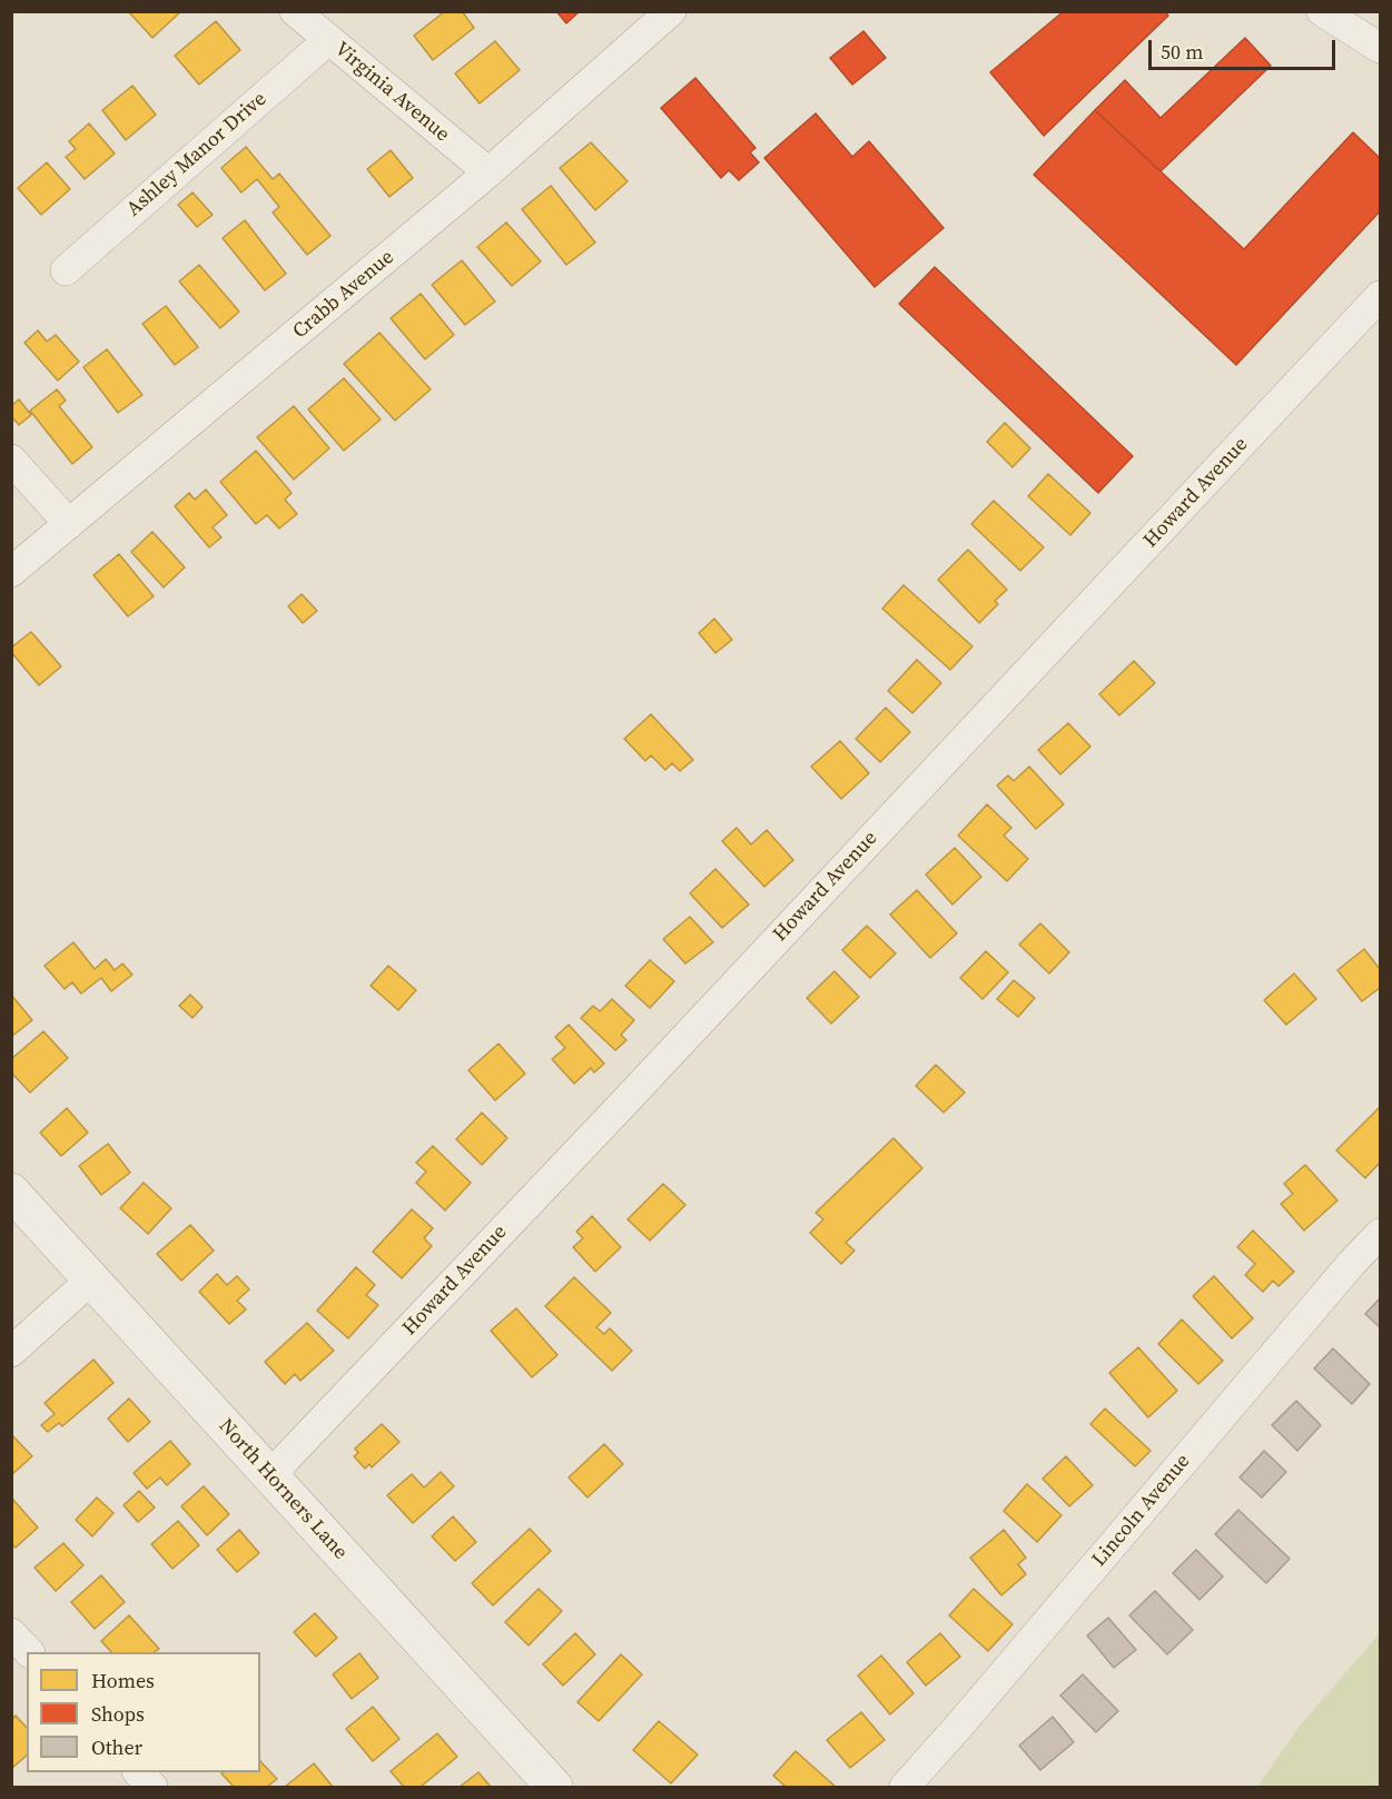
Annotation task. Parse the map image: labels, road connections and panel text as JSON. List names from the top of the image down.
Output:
{
  "streets": {
    "street": [
      "Virginia Avenue",
      "Ashley Manor Drive",
      "Crabb Avenue",
      "Howard Avenue",
      "North Horners Lane",
      "Lincoln Avenue"
    ]
  },
  "crossings": [
    ["Virginia Avenue", "Ashley Manor Drive"],
    ["Virginia Avenue", "Crabb Avenue"],
    ["Howard Avenue", "North Horners Lane"]
  ],
  "legend": ["Homes", "Shops", "Other"],
  "scale_bar": "50 m"
}
